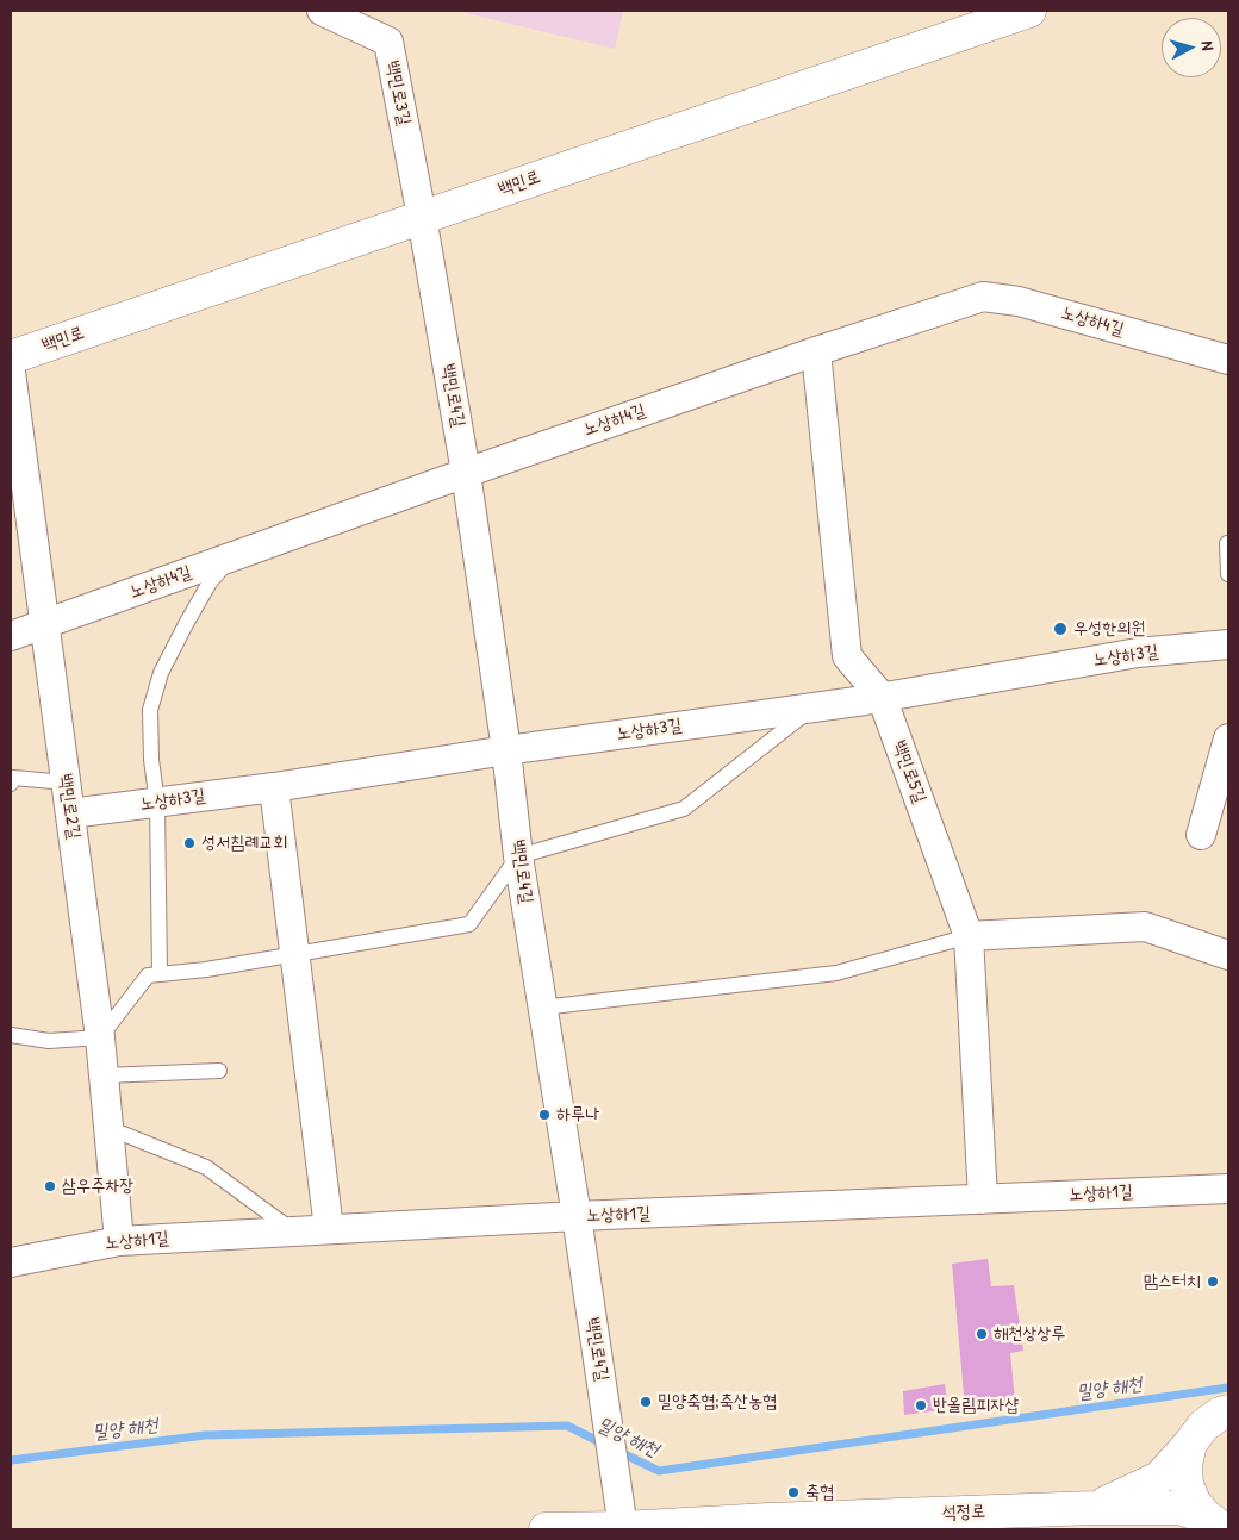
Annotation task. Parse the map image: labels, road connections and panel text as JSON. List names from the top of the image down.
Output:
{
  "streets": {
    "street": [
      "백민로3길",
      "백민로",
      "노상하4길",
      "백민로4길",
      "노상하3길",
      "백민로5길",
      "백민로2길",
      "노상하1길",
      "석정로"
    ]
  },
  "crossings": [
    ["백민로3길", "백민로"],
    ["백민로3길", "백민로4길"],
    ["백민로", "백민로4길"],
    ["노상하4길", "백민로4길"],
    ["노상하4길", "백민로5길"],
    ["노상하4길", "백민로2길"],
    ["백민로4길", "노상하3길"],
    ["백민로4길", "노상하1길"],
    ["백민로4길", "석정로"],
    ["노상하3길", "백민로5길"],
    ["노상하3길", "백민로2길"],
    ["백민로5길", "노상하1길"],
    ["백민로2길", "노상하1길"]
  ],
  "water": ["밀양 해천"],
  "places": [
    "우성한의원",
    "성서침례교회",
    "하루나",
    "삼우주차장",
    "맘스터치",
    "해천상상루",
    "밀양축협;축산농협",
    "반올림피자샵",
    "축협"
  ],
  "north": "right"
}
